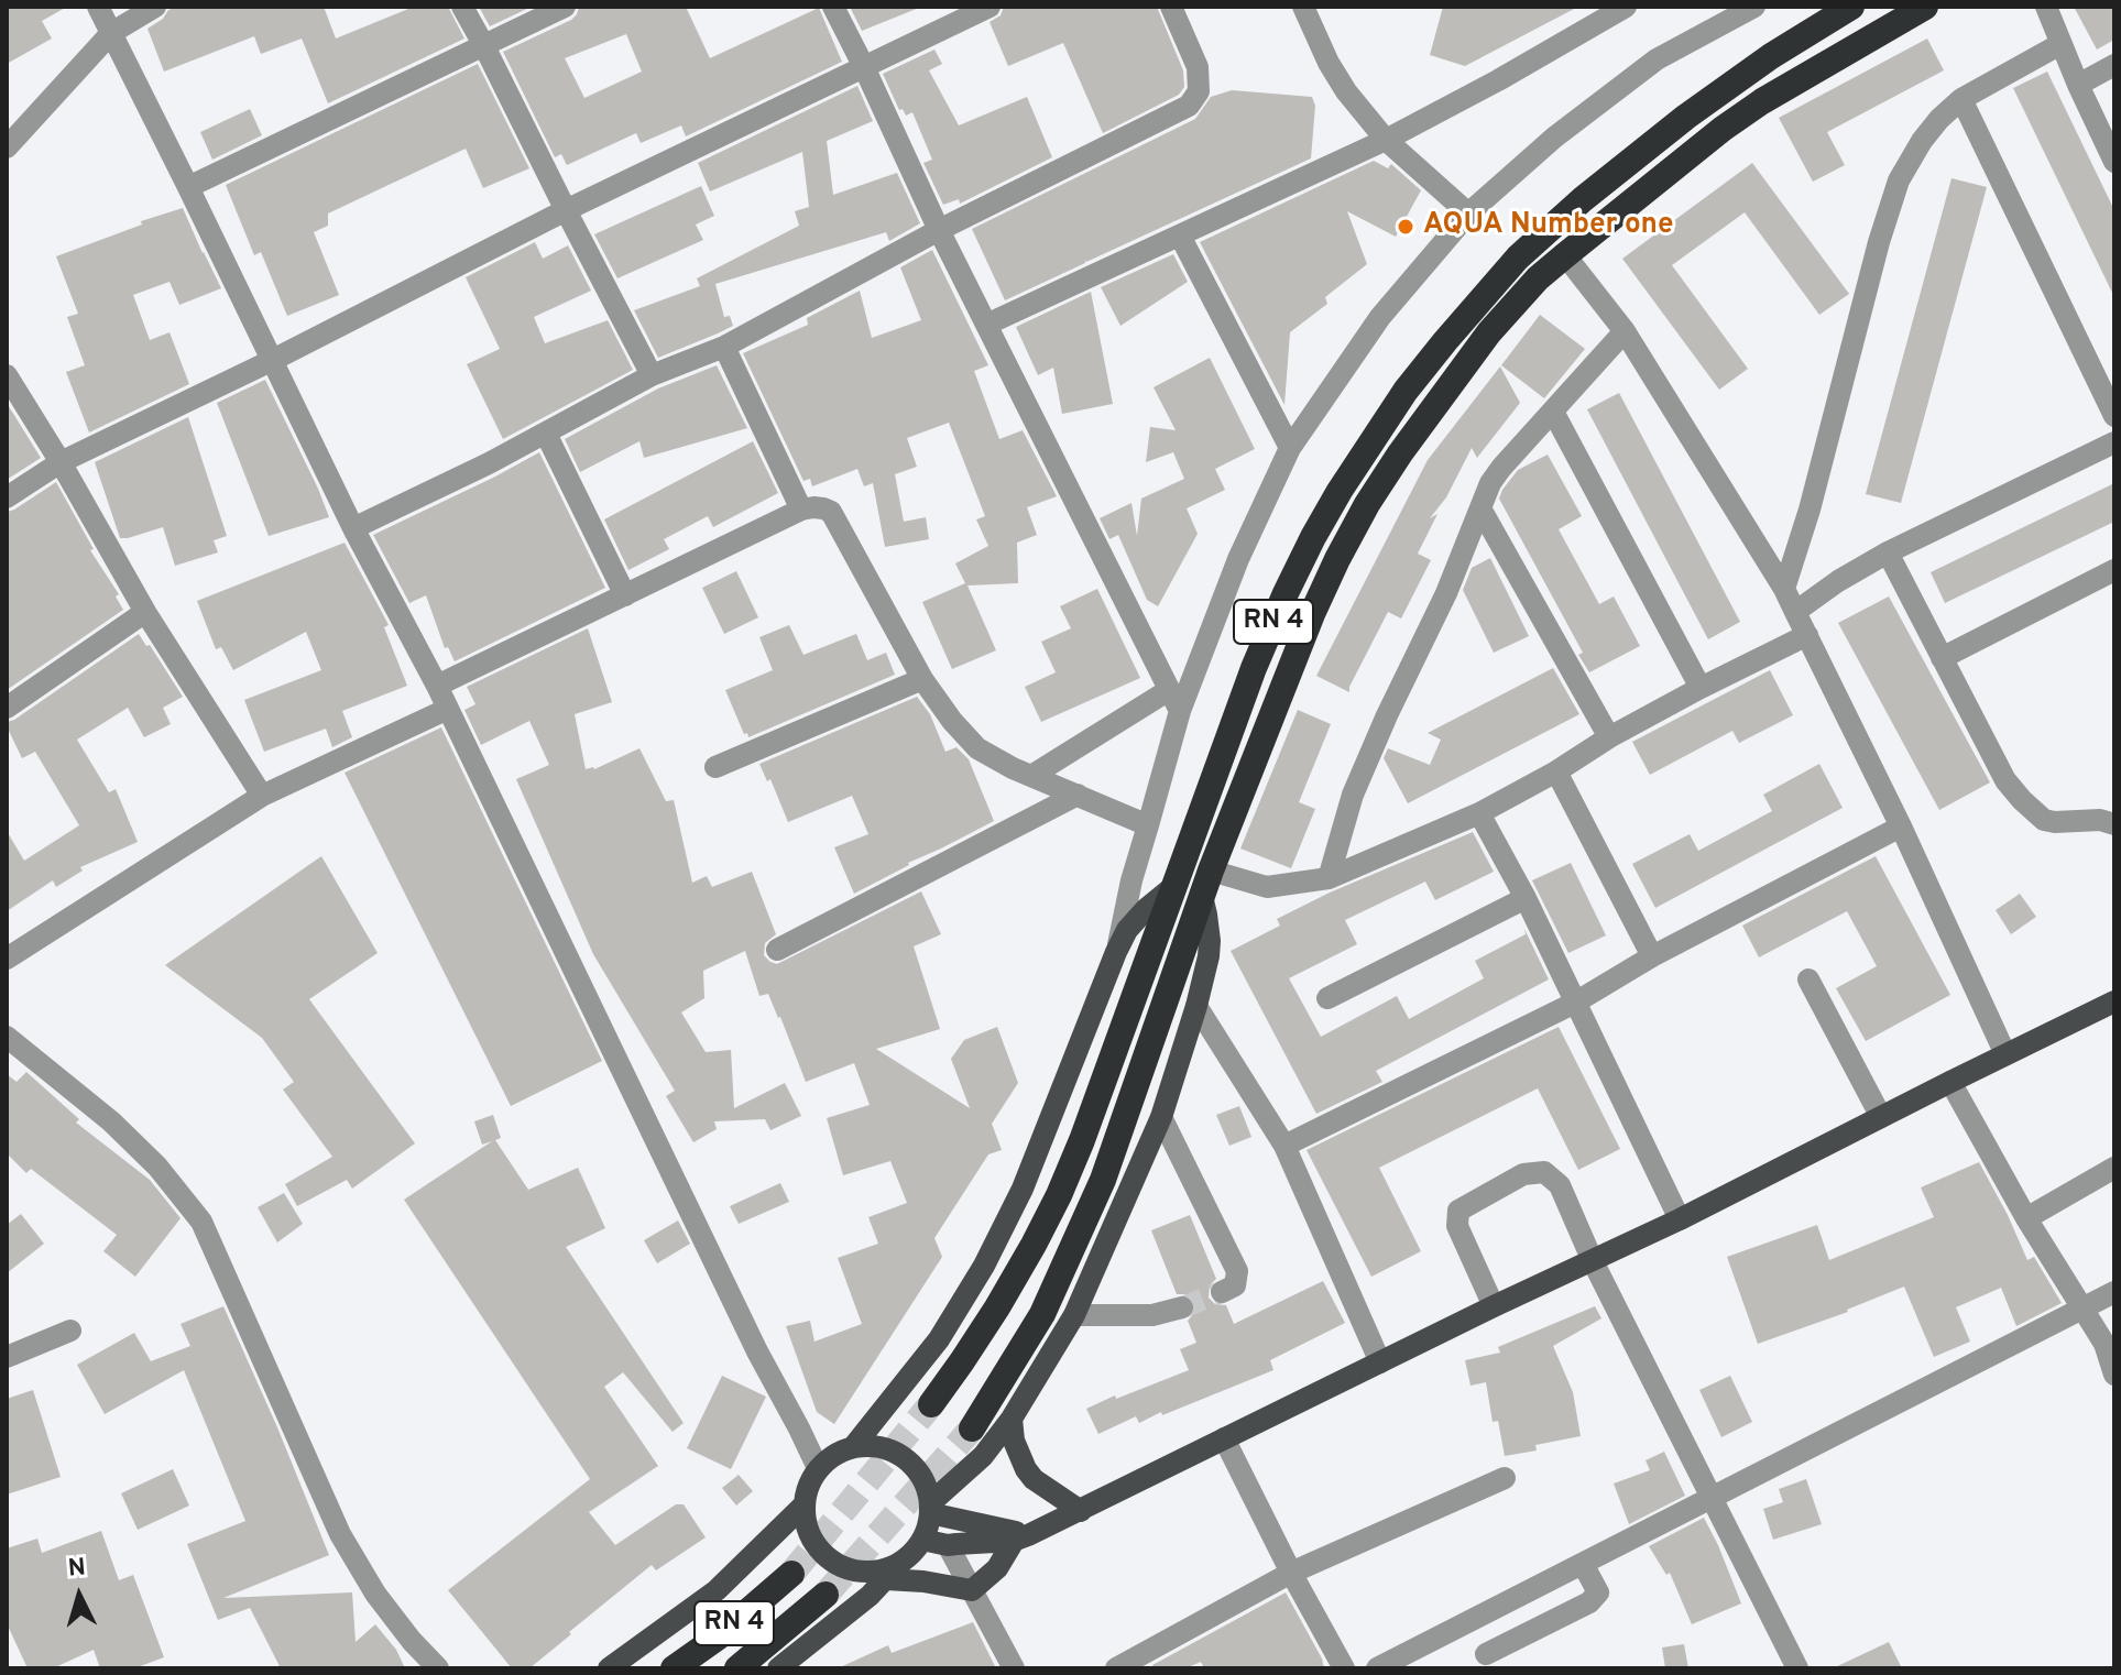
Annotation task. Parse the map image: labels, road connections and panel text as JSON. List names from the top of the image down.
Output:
{
  "streets": {
    "highway": ["RN 4"]
  },
  "places": ["AQUA Number one"],
  "north": "top"
}
